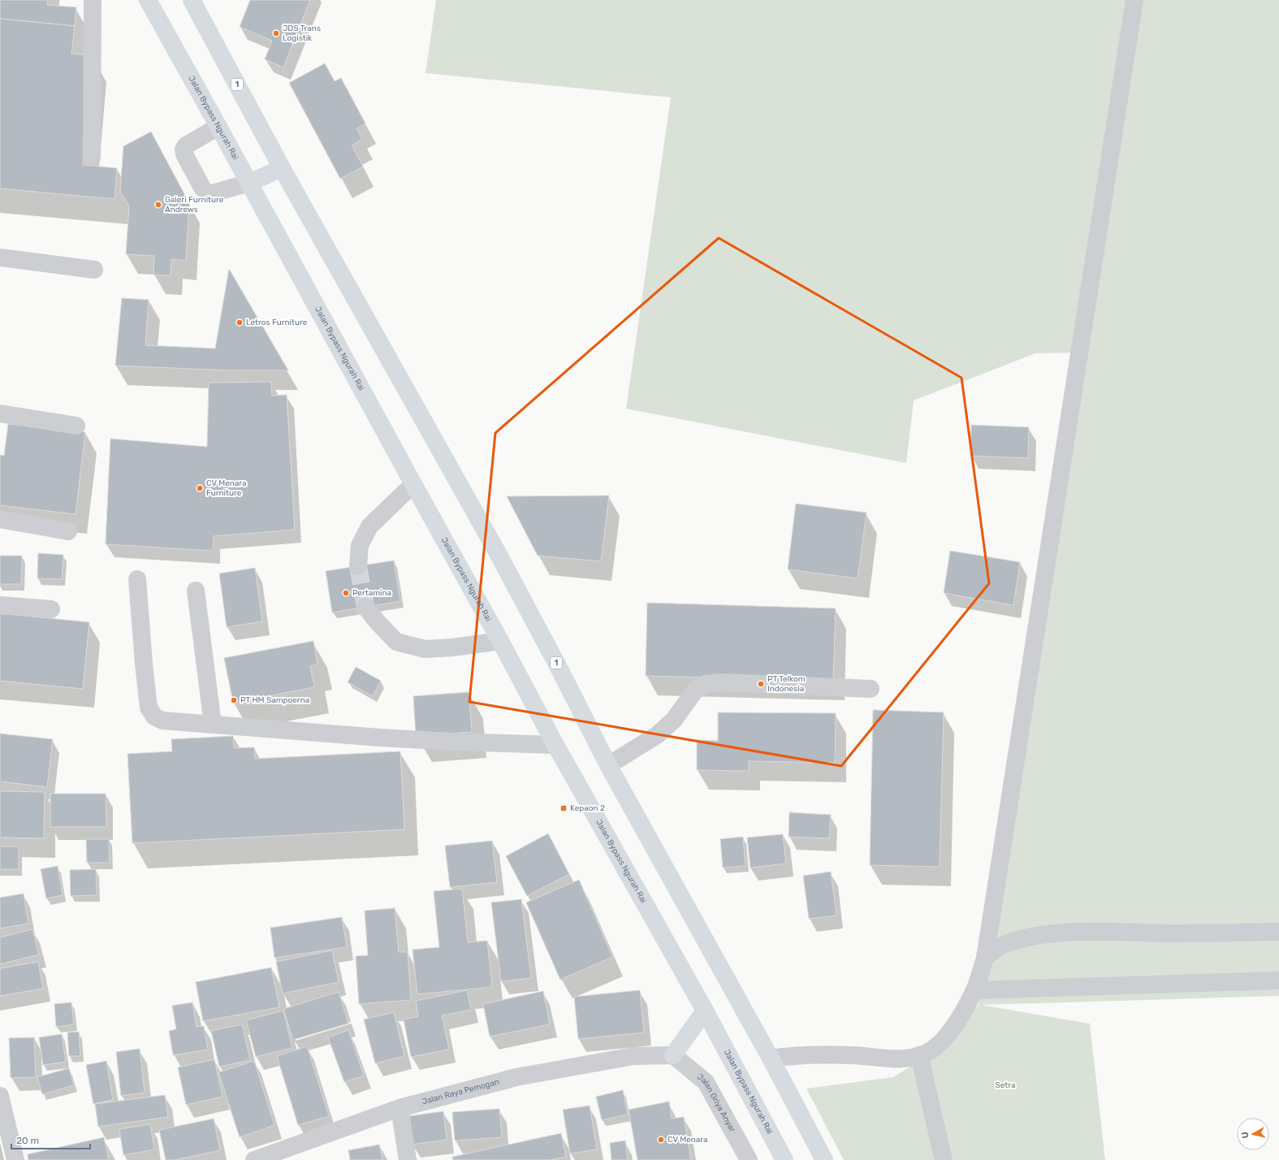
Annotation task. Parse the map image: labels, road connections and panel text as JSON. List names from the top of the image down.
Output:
{
  "streets": {
    "highway": ["1", "Jalan Bypass Ngurah Rai"],
    "street": ["Jalan Raya Pemogan", "Jalan Griya Anyar"]
  },
  "crossings": [
    ["Jalan Raya Pemogan", "Jalan Griya Anyar"]
  ],
  "parks": ["Setra"],
  "places": {
    "other": [
      "JDS Trans Logistik",
      "Galeri Furniture Andrews",
      "Letros Furniture",
      "CV Menara Furniture",
      "Pertamina",
      "PT Telkom Indonesia",
      "PT HM Sampoerna",
      "CV Menara"
    ],
    "transit": ["Kepaon 2"]
  },
  "scale_bar": "20 m",
  "north": "left"
}
